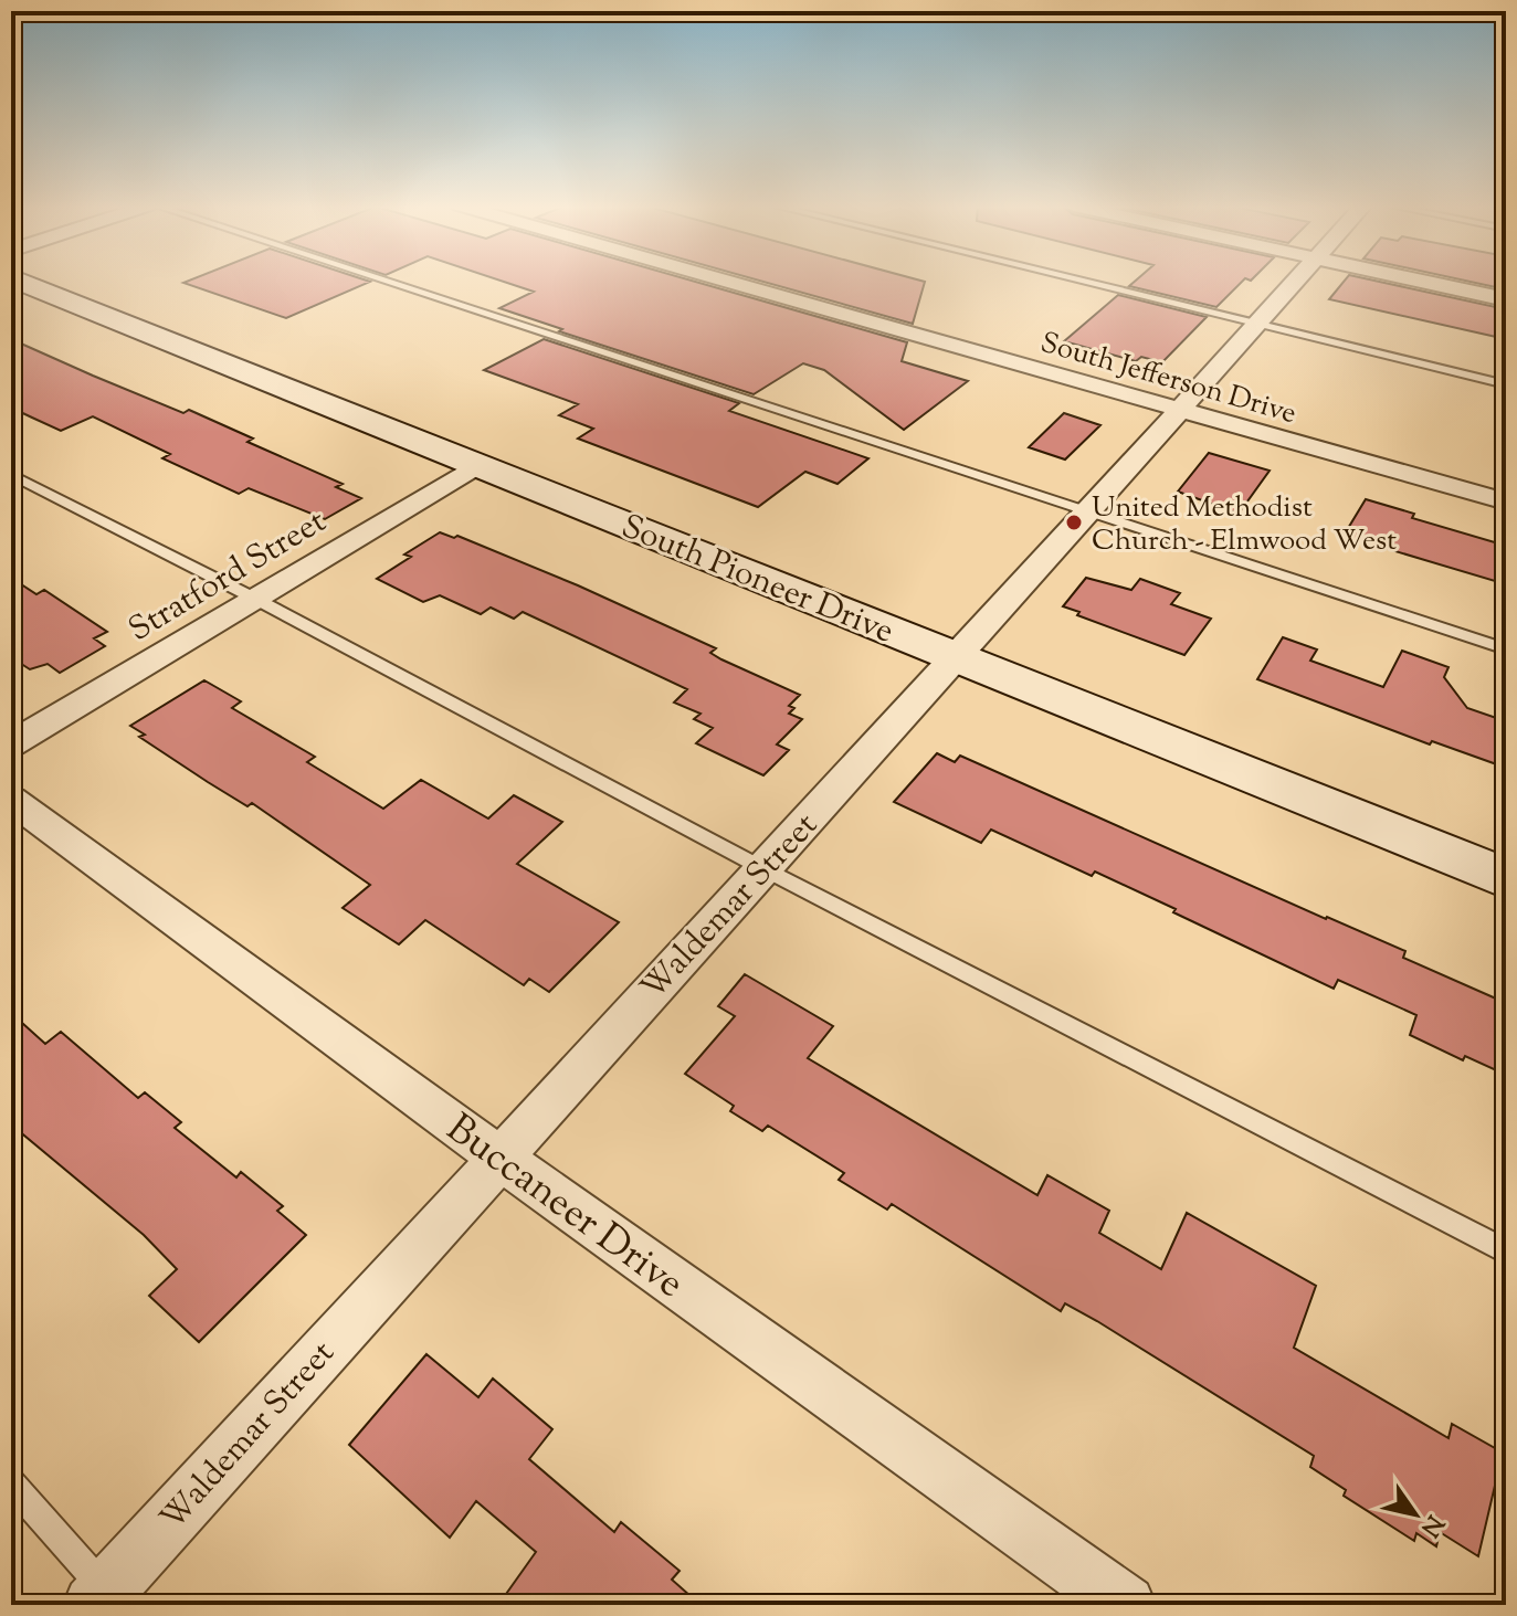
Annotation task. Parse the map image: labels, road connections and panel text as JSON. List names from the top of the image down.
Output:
{
  "streets": {
    "street": [
      "South Jefferson Drive",
      "Stratford Street",
      "South Pioneer Drive",
      "Waldemar Street",
      "Buccaneer Drive"
    ]
  },
  "crossings": [
    ["South Jefferson Drive", "Waldemar Street"],
    ["Stratford Street", "South Pioneer Drive"],
    ["South Pioneer Drive", "Waldemar Street"],
    ["Waldemar Street", "Buccaneer Drive"]
  ],
  "places": ["United Methodist Church - Elmwood West"],
  "north": "bottom right"
}
